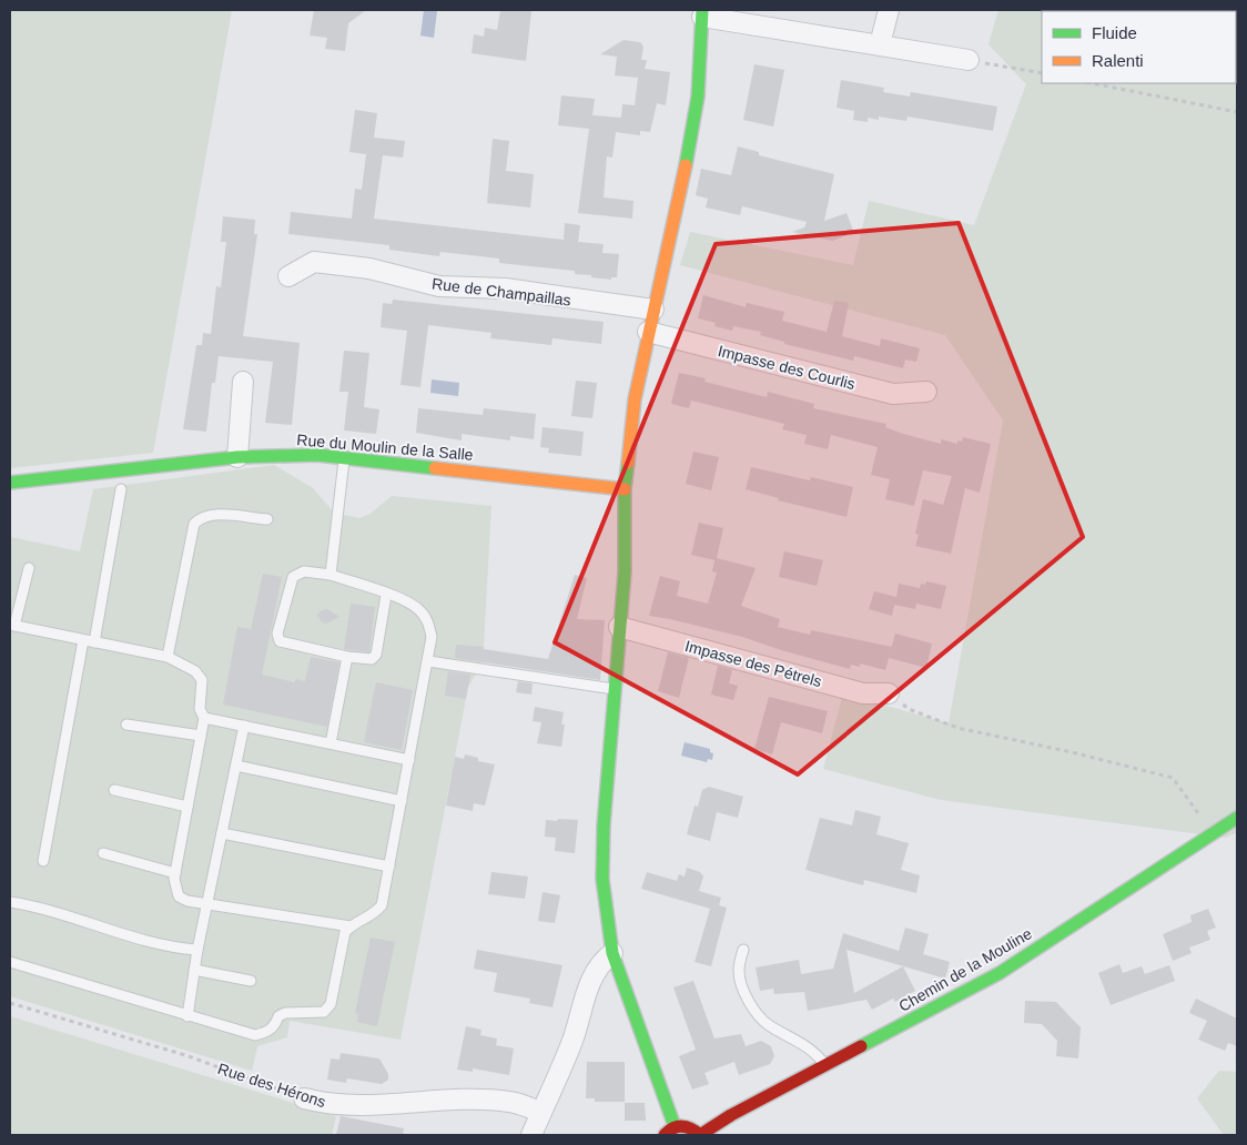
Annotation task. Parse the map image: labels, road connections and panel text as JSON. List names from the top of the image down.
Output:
{
  "streets": {
    "street": [
      "Rue de Champaillas",
      "Impasse des Courlis",
      "Rue du Moulin de la Salle",
      "Impasse des Pétrels",
      "Chemin de la Mouline",
      "Rue des Hérons"
    ]
  },
  "legend": ["Fluide", "Ralenti"]
}
